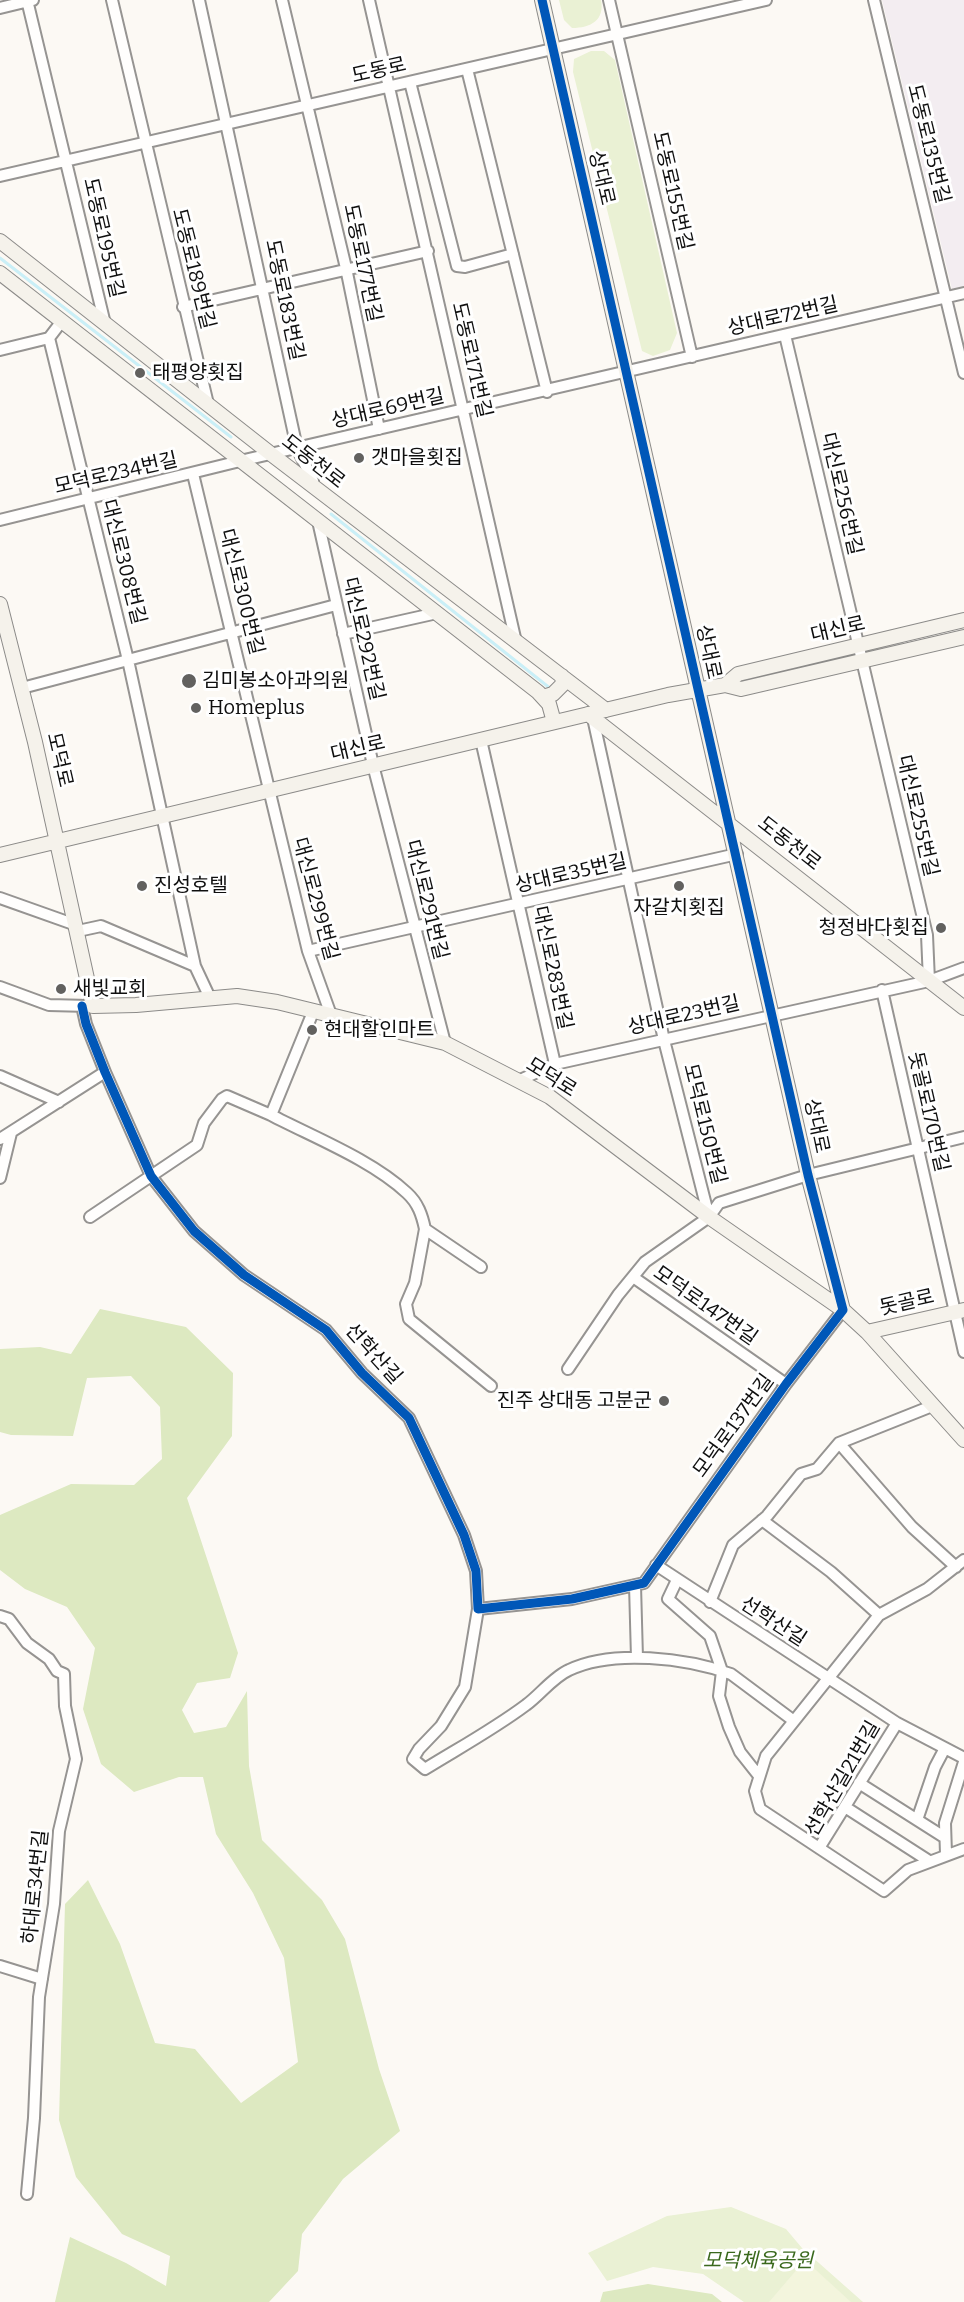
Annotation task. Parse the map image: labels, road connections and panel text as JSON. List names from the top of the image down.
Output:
{
  "streets": {
    "street": [
      "도동로",
      "도동로135번길",
      "상대로",
      "도동로155번길",
      "도동로195번길",
      "도동로177번길",
      "도동로189번길",
      "도동로183번길",
      "상대로72번길",
      "도동로171번길",
      "상대로69번길",
      "도동천로",
      "모덕로234번길",
      "대신로256번길",
      "대신로308번길",
      "대신로300번길",
      "대신로",
      "대신로292번길",
      "모덕로",
      "대신로255번길",
      "상대로35번길",
      "대신로299번길",
      "대신로291번길",
      "대신로283번길",
      "상대로23번길",
      "돗골로170번길",
      "모덕로150번길",
      "돗골로",
      "모덕로147번길",
      "선학산길",
      "모덕로137번길",
      "선학산길21번길",
      "하대로34번길"
    ]
  },
  "crossings": [
    ["도동로", "상대로"],
    ["도동로", "도동로155번길"],
    ["도동로", "도동로195번길"],
    ["도동로", "도동로177번길"],
    ["도동로", "도동로189번길"],
    ["도동로", "도동로183번길"],
    ["도동로", "도동로171번길"],
    ["도동로135번길", "상대로72번길"],
    ["상대로", "상대로72번길"],
    ["상대로", "상대로69번길"],
    ["상대로", "도동천로"],
    ["상대로", "대신로"],
    ["상대로", "모덕로"],
    ["상대로", "상대로35번길"],
    ["상대로", "상대로23번길"],
    ["상대로", "모덕로147번길"],
    ["상대로", "모덕로137번길"],
    ["도동로155번길", "상대로72번길"],
    ["도동로195번길", "도동천로"],
    ["도동로177번길", "상대로69번길"],
    ["도동로189번길", "도동천로"],
    ["도동로183번길", "상대로69번길"],
    ["상대로72번길", "상대로69번길"],
    ["상대로72번길", "대신로256번길"],
    ["도동로171번길", "상대로69번길"],
    ["도동로171번길", "도동천로"],
    ["상대로69번길", "도동천로"],
    ["상대로69번길", "모덕로234번길"],
    ["도동천로", "모덕로234번길"],
    ["도동천로", "대신로"],
    ["도동천로", "대신로255번길"],
    ["도동천로", "상대로23번길"],
    ["도동천로", "모덕로150번길"],
    ["모덕로234번길", "대신로308번길"],
    ["모덕로234번길", "대신로300번길"],
    ["대신로256번길", "대신로"],
    ["대신로256번길", "대신로255번길"],
    ["대신로308번길", "대신로"],
    ["대신로308번길", "모덕로"],
    ["대신로300번길", "대신로"],
    ["대신로300번길", "대신로299번길"],
    ["대신로", "대신로292번길"],
    ["대신로", "모덕로"],
    ["대신로", "대신로255번길"],
    ["대신로", "대신로299번길"],
    ["대신로", "대신로291번길"],
    ["대신로", "대신로283번길"],
    ["대신로", "모덕로150번길"],
    ["대신로292번길", "대신로291번길"],
    ["모덕로", "대신로299번길"],
    ["모덕로", "대신로291번길"],
    ["모덕로", "상대로23번길"],
    ["모덕로", "모덕로150번길"],
    ["모덕로", "돗골로"],
    ["모덕로", "모덕로147번길"],
    ["모덕로", "선학산길"],
    ["모덕로", "모덕로137번길"],
    ["대신로255번길", "상대로23번길"],
    ["상대로35번길", "대신로299번길"],
    ["상대로35번길", "대신로291번길"],
    ["상대로35번길", "대신로283번길"],
    ["상대로35번길", "모덕로150번길"],
    ["대신로283번길", "상대로23번길"],
    ["상대로23번길", "돗골로170번길"],
    ["상대로23번길", "모덕로150번길"],
    ["돗골로170번길", "돗골로"],
    ["돗골로170번길", "모덕로147번길"],
    ["모덕로150번길", "모덕로147번길"],
    ["모덕로147번길", "모덕로137번길"],
    ["선학산길", "모덕로137번길"],
    ["선학산길", "선학산길21번길"]
  ],
  "parks": ["모덕체육공원"],
  "places": [
    "태평양횟집",
    "갯마을횟집",
    "김미봉소아과의원",
    "Homeplus",
    "진성호텔",
    "자갈치횟집",
    "청정바다횟집",
    "새빛교회",
    "현대할인마트",
    "진주 상대동 고분군"
  ]
}
